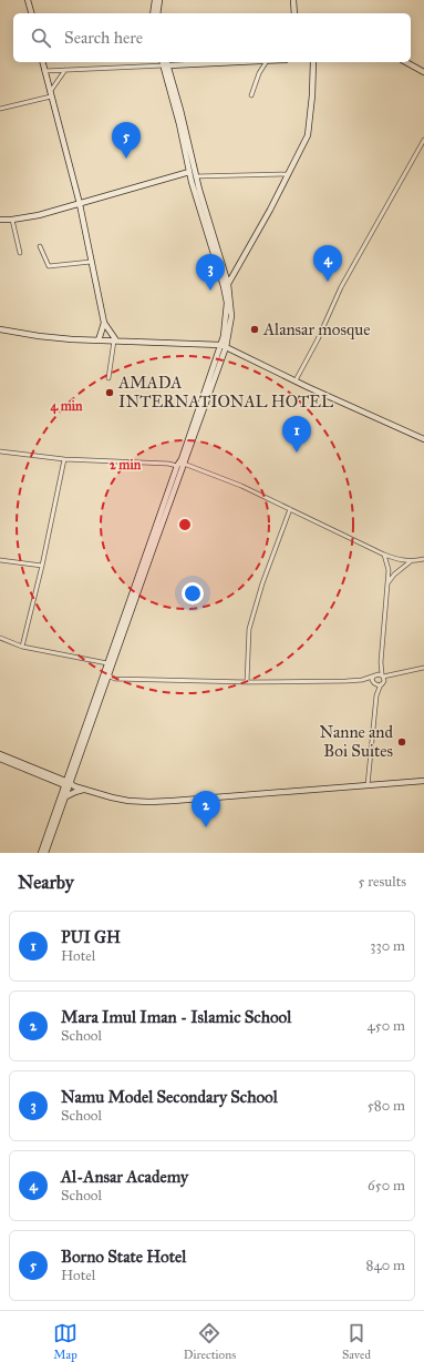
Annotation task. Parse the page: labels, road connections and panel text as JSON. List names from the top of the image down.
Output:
{
  "places": ["Alansar mosque", "AMADA INTERNATIONAL HOTEL", "Nanne and Boi Suites"],
  "page": {
    "search": "Search here",
    "pins": [
      "5",
      "4",
      "3",
      "1",
      "2"
    ],
    "heading": ["Nearby", "5 results"],
    "list": [
      {
        "mark": "1",
        "name": "PUI GH",
        "note": "Hotel",
        "value": "330 m"
      },
      {
        "mark": "2",
        "name": "Mara Imul Iman - Islamic School",
        "note": "School",
        "value": "450 m"
      },
      {
        "mark": "3",
        "name": "Namu Model Secondary School",
        "note": "School",
        "value": "580 m"
      },
      {
        "mark": "4",
        "name": "Al-Ansar Academy",
        "note": "School",
        "value": "650 m"
      },
      {
        "mark": "5",
        "name": "Borno State Hotel",
        "note": "Hotel",
        "value": "840 m"
      }
    ],
    "nav": ["Map", "Directions", "Saved"]
  },
  "rings": ["4 min", "2 min"]
}
